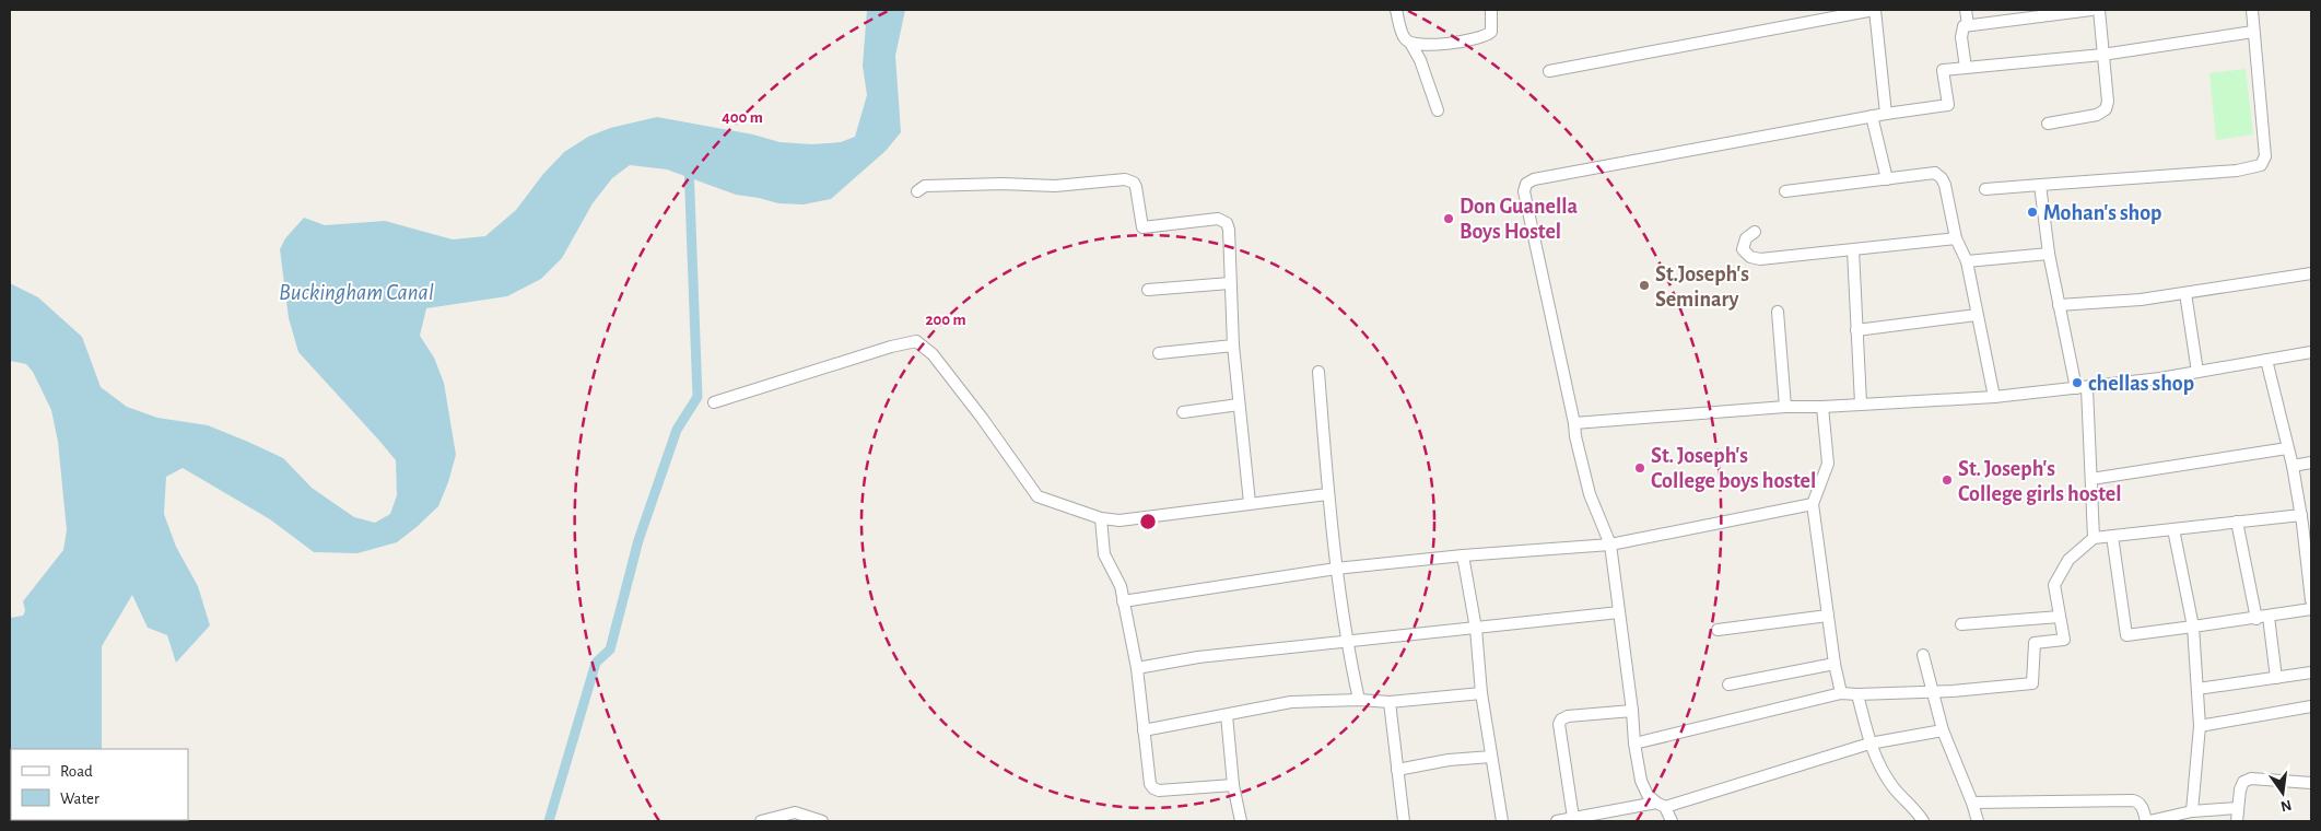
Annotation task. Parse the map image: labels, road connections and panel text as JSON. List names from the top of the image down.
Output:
{
  "water": ["Buckingham Canal"],
  "places": [
    "Mohan's shop",
    "Don Guanella Boys Hostel",
    "St.Joseph's Seminary",
    "chellas shop",
    "St. Joseph's College boys hostel",
    "St. Joseph's College girls hostel"
  ],
  "legend": ["Road", "Water"],
  "north": "bottom",
  "rings": ["400 m", "200 m"]
}
